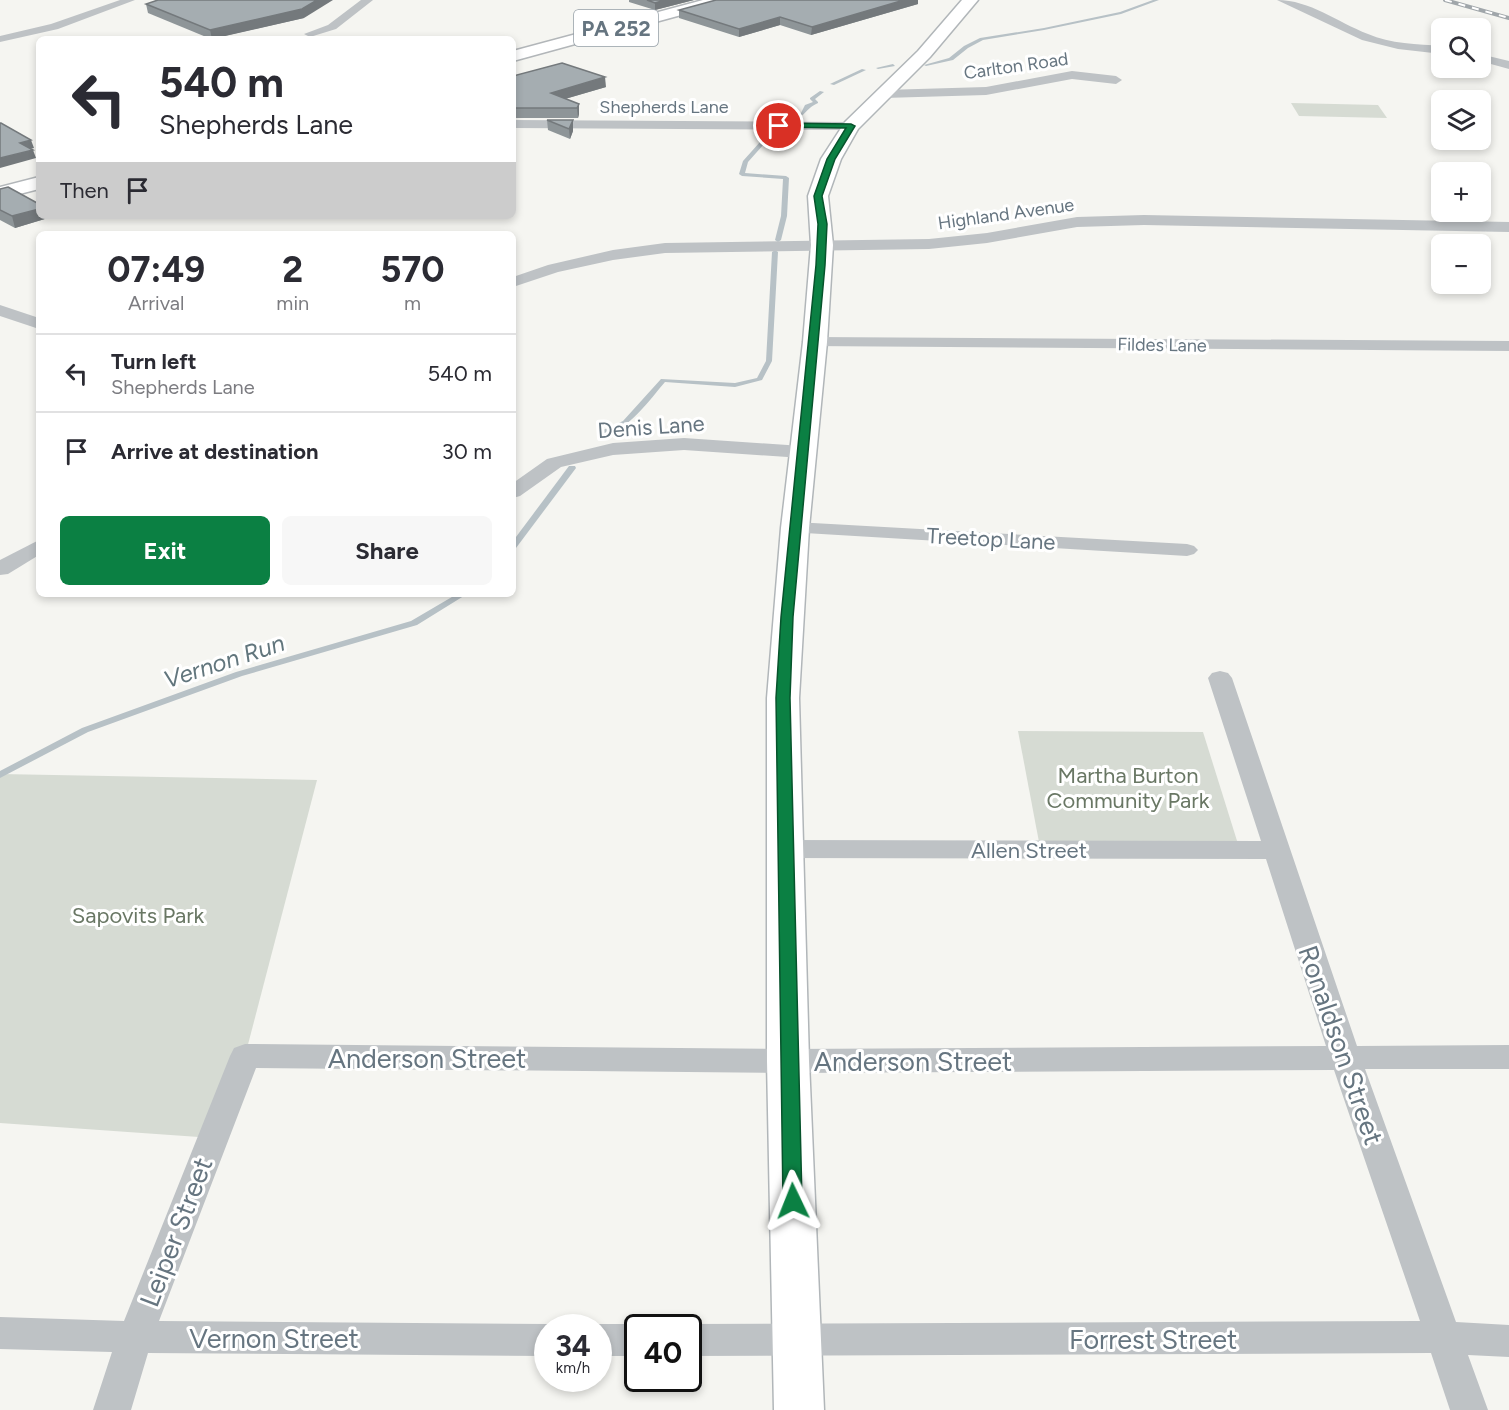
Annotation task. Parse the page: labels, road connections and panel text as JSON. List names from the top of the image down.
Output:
{
  "streets": {
    "street": [
      "PA 252",
      "Carlton Road",
      "Shepherds Lane",
      "Highland Avenue",
      "Fildes Lane",
      "Denis Lane",
      "Treetop Lane",
      "Allen Street",
      "Ronaldson Street",
      "Anderson Street",
      "Leiper Street",
      "Vernon Street",
      "Forrest Street"
    ]
  },
  "crossings": [
    ["Allen Street", "Ronaldson Street"],
    ["Ronaldson Street", "Anderson Street"],
    ["Ronaldson Street", "Forrest Street"],
    ["Anderson Street", "Leiper Street"],
    ["Leiper Street", "Vernon Street"]
  ],
  "water": ["Vernon Run"],
  "parks": ["Martha Burton Community Park", "Sapovits Park"],
  "page": {
    "map_buttons": ["+", "−"],
    "turn": ["540 m", "Shepherds Lane"],
    "then": "Then",
    "eta": [
      "07:49",
      "Arrival",
      "2",
      "min",
      "570",
      "m"
    ],
    "list": [
      {
        "name": "Turn left",
        "note": "Shepherds Lane",
        "value": "540 m"
      },
      {
        "name": "Arrive at destination",
        "value": "30 m"
      }
    ],
    "buttons": ["Exit", "Share"],
    "speed": "34 km/h",
    "limit": "40"
  }
}
